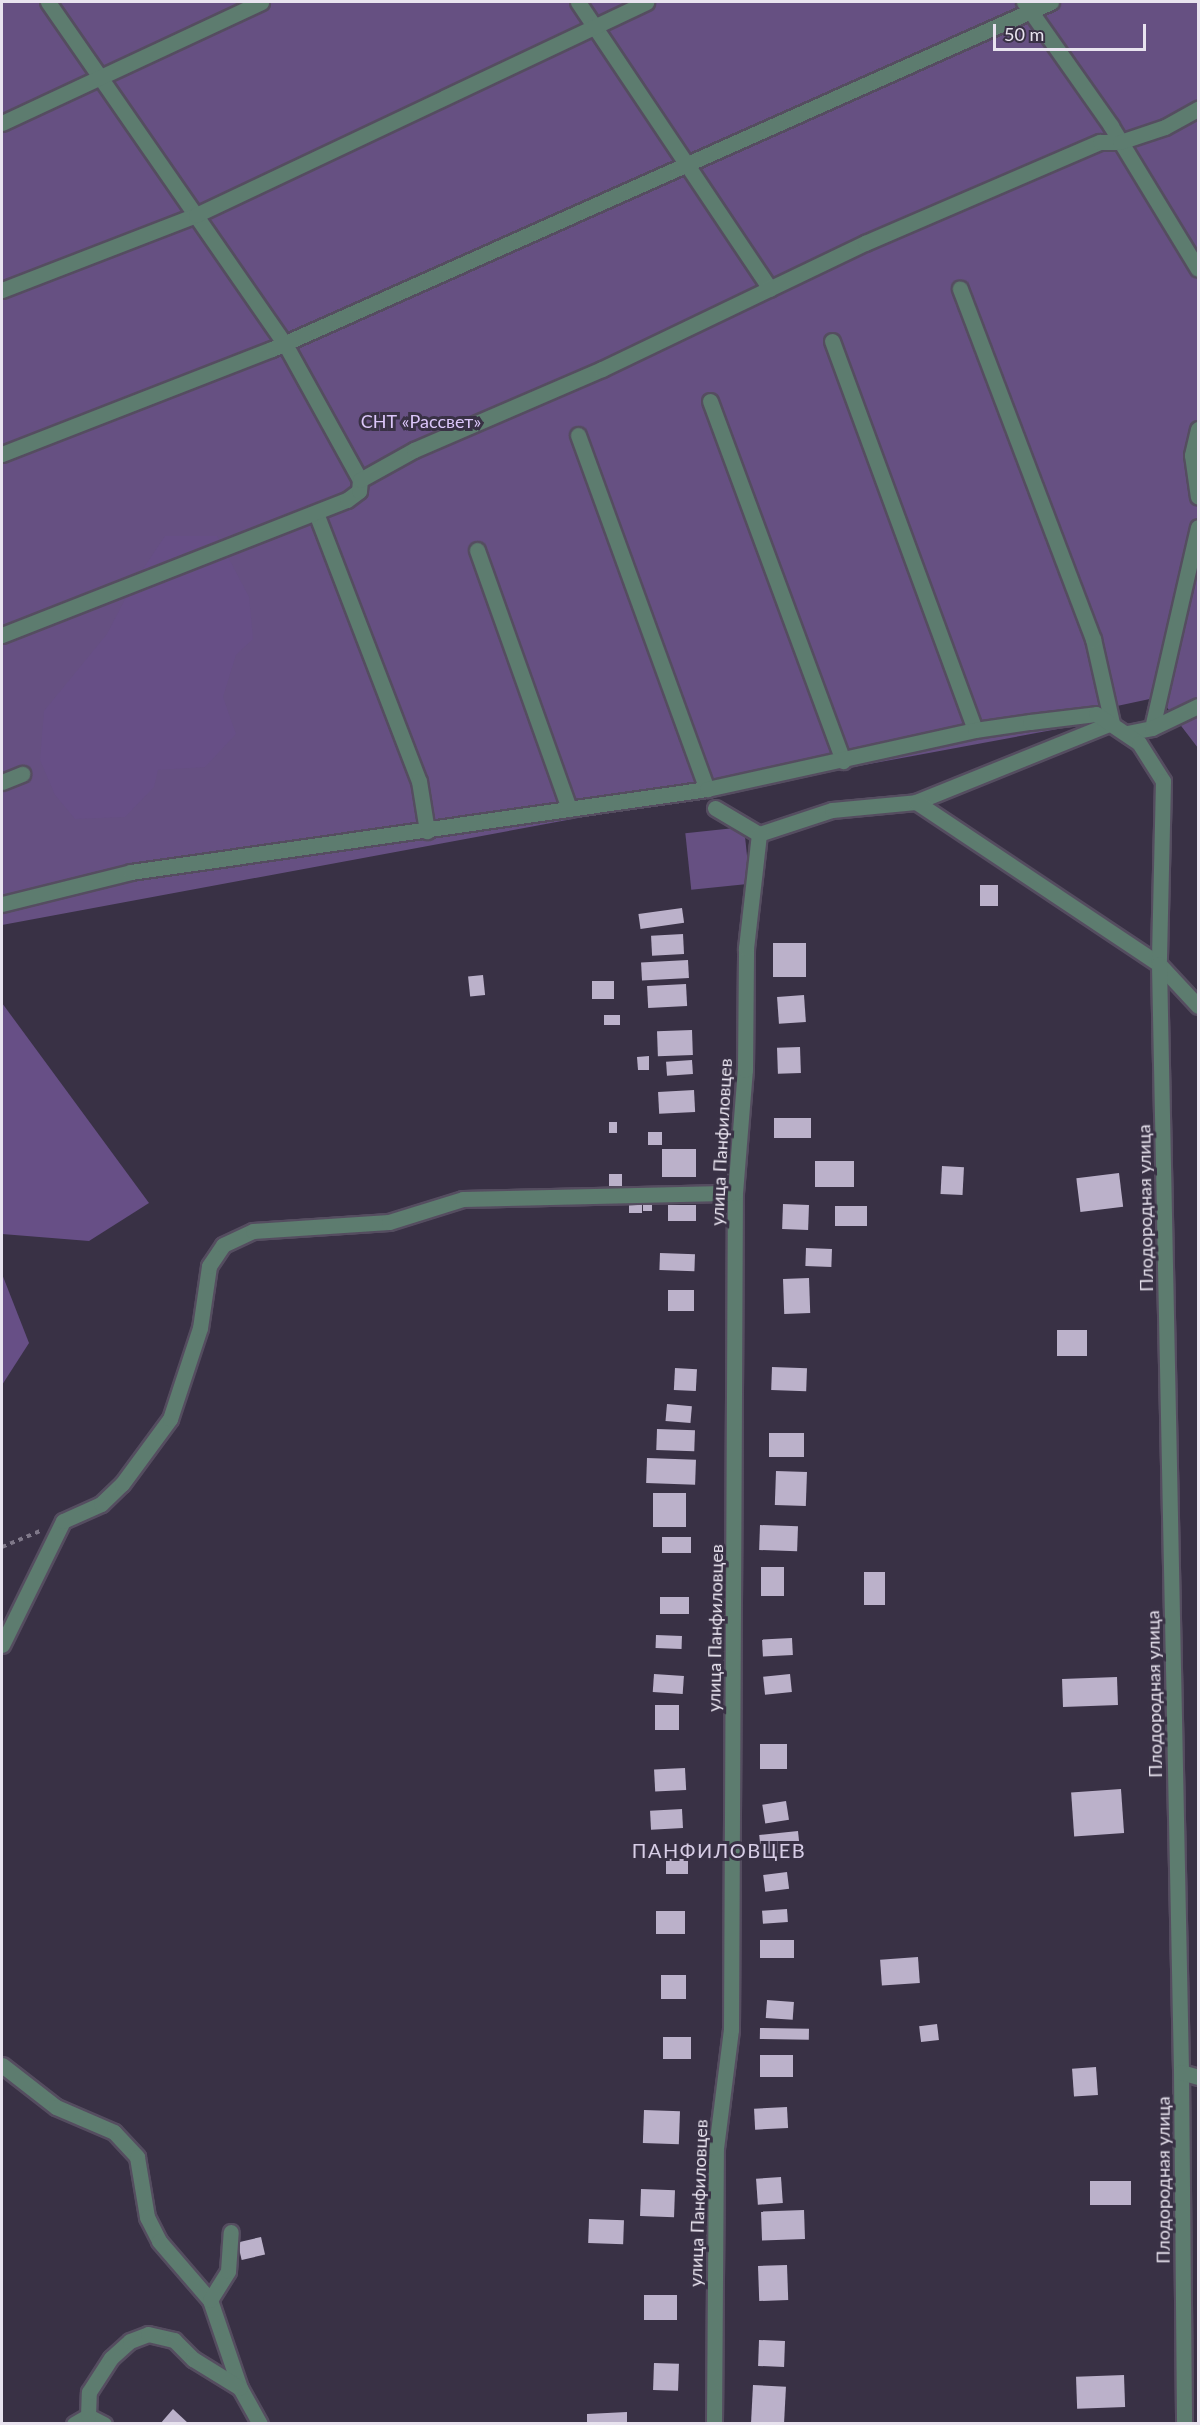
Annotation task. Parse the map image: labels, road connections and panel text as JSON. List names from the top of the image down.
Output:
{
  "streets": {
    "street": ["улица Панфиловцев", "Плодородная улица"]
  },
  "districts": ["ПАНФИЛОВЦЕВ"],
  "parks": ["СНТ «Рассвет»"],
  "scale_bar": "50 m"
}
